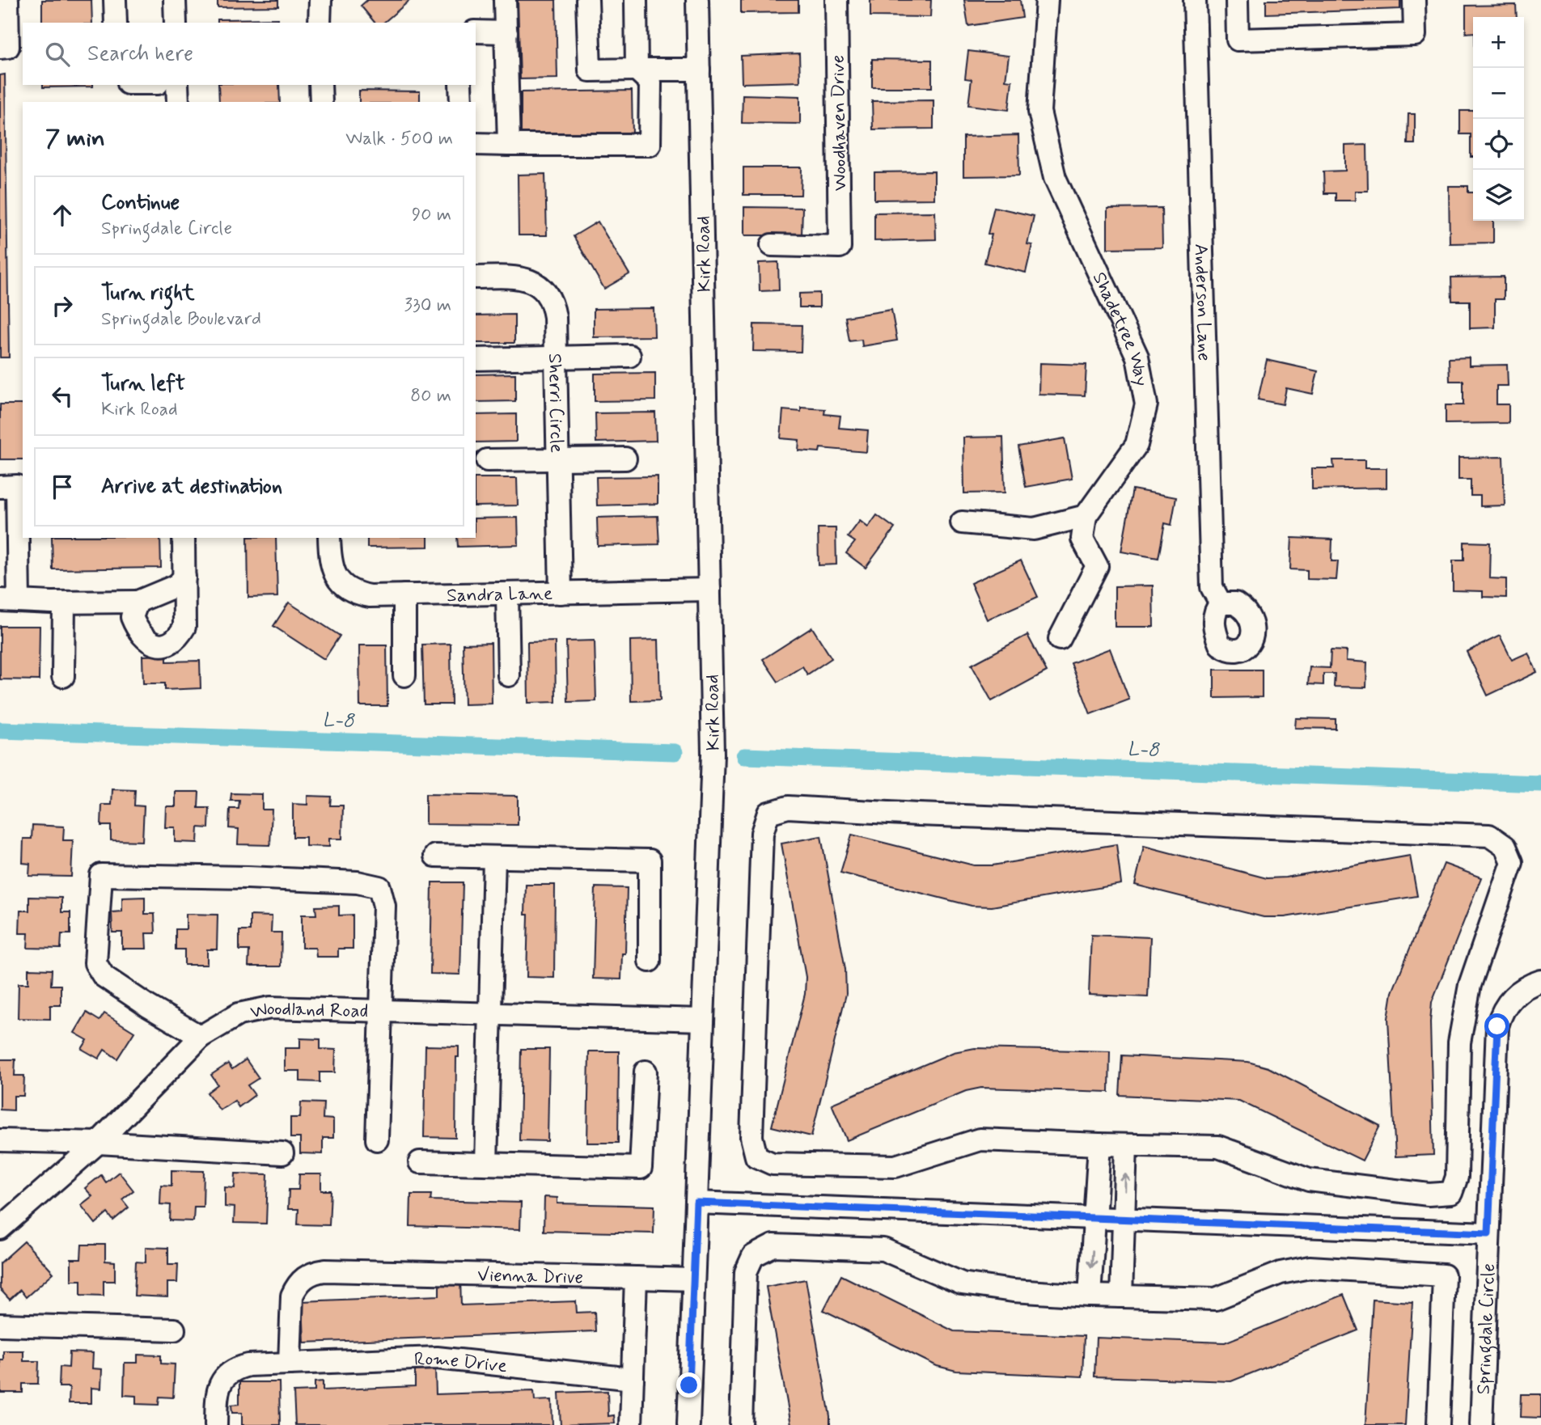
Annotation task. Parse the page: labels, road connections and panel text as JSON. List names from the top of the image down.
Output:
{
  "streets": {
    "street": [
      "Woodhaven Drive",
      "Kirk Road",
      "Anderson Lane",
      "Shadetree Way",
      "Sherri Circle",
      "Sandra Lane",
      "Woodland Road",
      "Vienna Drive",
      "Springdale Circle",
      "Rome Drive"
    ]
  },
  "crossings": [
    ["Kirk Road", "Sandra Lane"],
    ["Kirk Road", "Woodland Road"],
    ["Kirk Road", "Vienna Drive"],
    ["Sherri Circle", "Sandra Lane"],
    ["Vienna Drive", "Rome Drive"]
  ],
  "water": ["L-8"],
  "page": {
    "map_buttons": ["+", "−"],
    "search": "Search here",
    "heading": ["7 min", "Walk · 500 m"],
    "list": [
      ["Continue", "Springdale Circle", "90 m"],
      ["Turn right", "Springdale Boulevard", "330 m"],
      ["Turn left", "Kirk Road", "80 m"],
      "Arrive at destination"
    ]
  }
}
